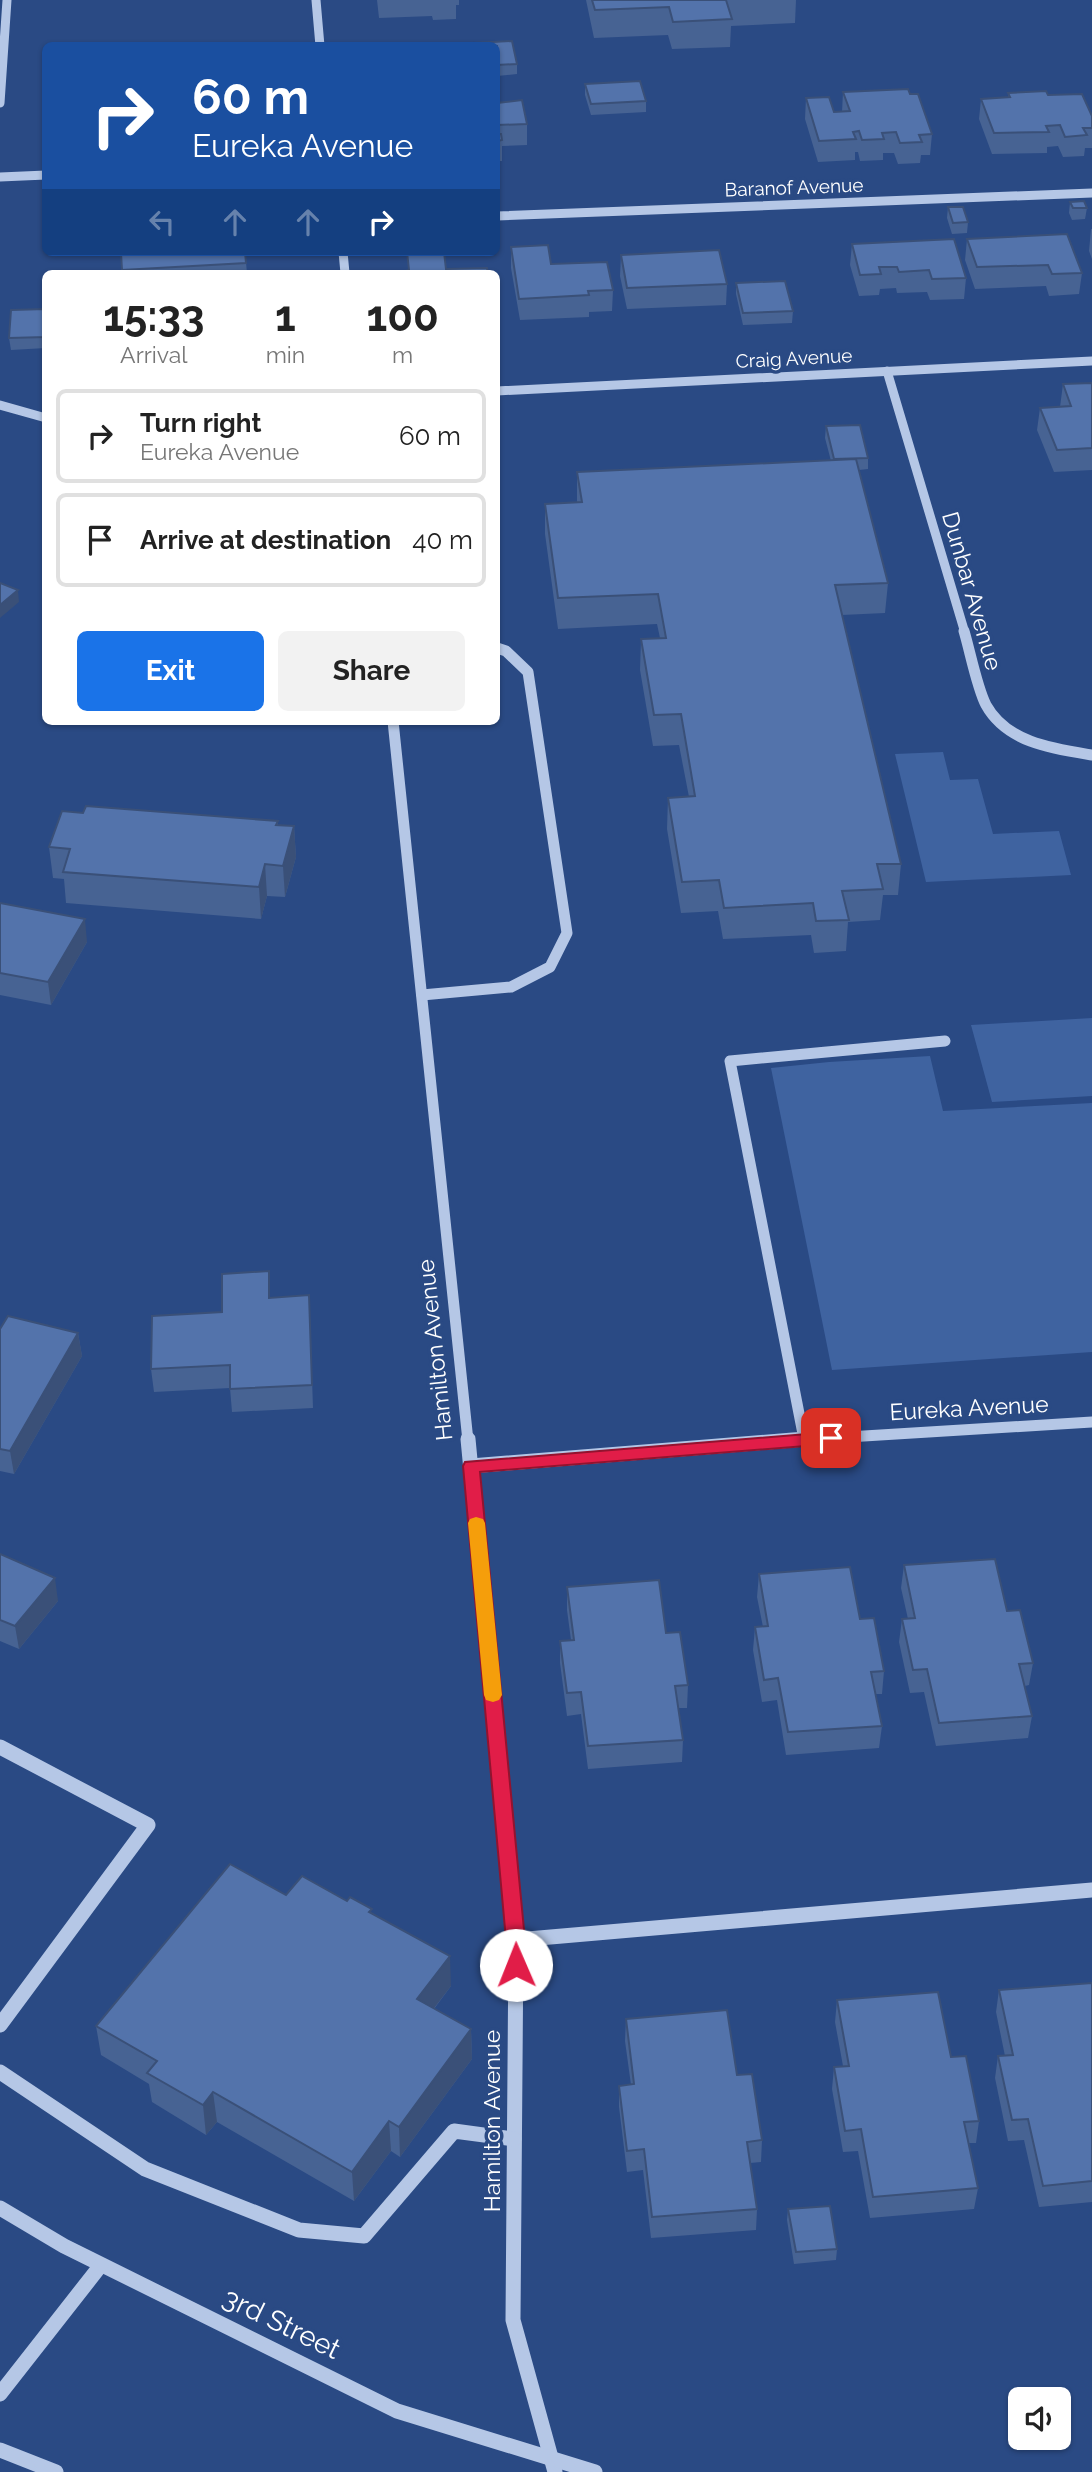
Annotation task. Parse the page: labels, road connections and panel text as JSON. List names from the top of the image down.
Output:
{
  "streets": {
    "street": [
      "Baranof Avenue",
      "Craig Avenue",
      "Dunbar Avenue",
      "Hamilton Avenue",
      "Eureka Avenue",
      "3rd Street"
    ]
  },
  "crossings": [
    ["Craig Avenue", "Dunbar Avenue"],
    ["Hamilton Avenue", "Eureka Avenue"],
    ["Hamilton Avenue", "3rd Street"]
  ],
  "page": {
    "turn": ["60 m", "Eureka Avenue"],
    "eta": [
      "15:33",
      "Arrival",
      "1",
      "min",
      "100",
      "m"
    ],
    "list": [
      {
        "name": "Turn right",
        "note": "Eureka Avenue",
        "value": "60 m"
      },
      {
        "name": "Arrive at destination",
        "value": "40 m"
      }
    ],
    "buttons": ["Exit", "Share"]
  }
}
